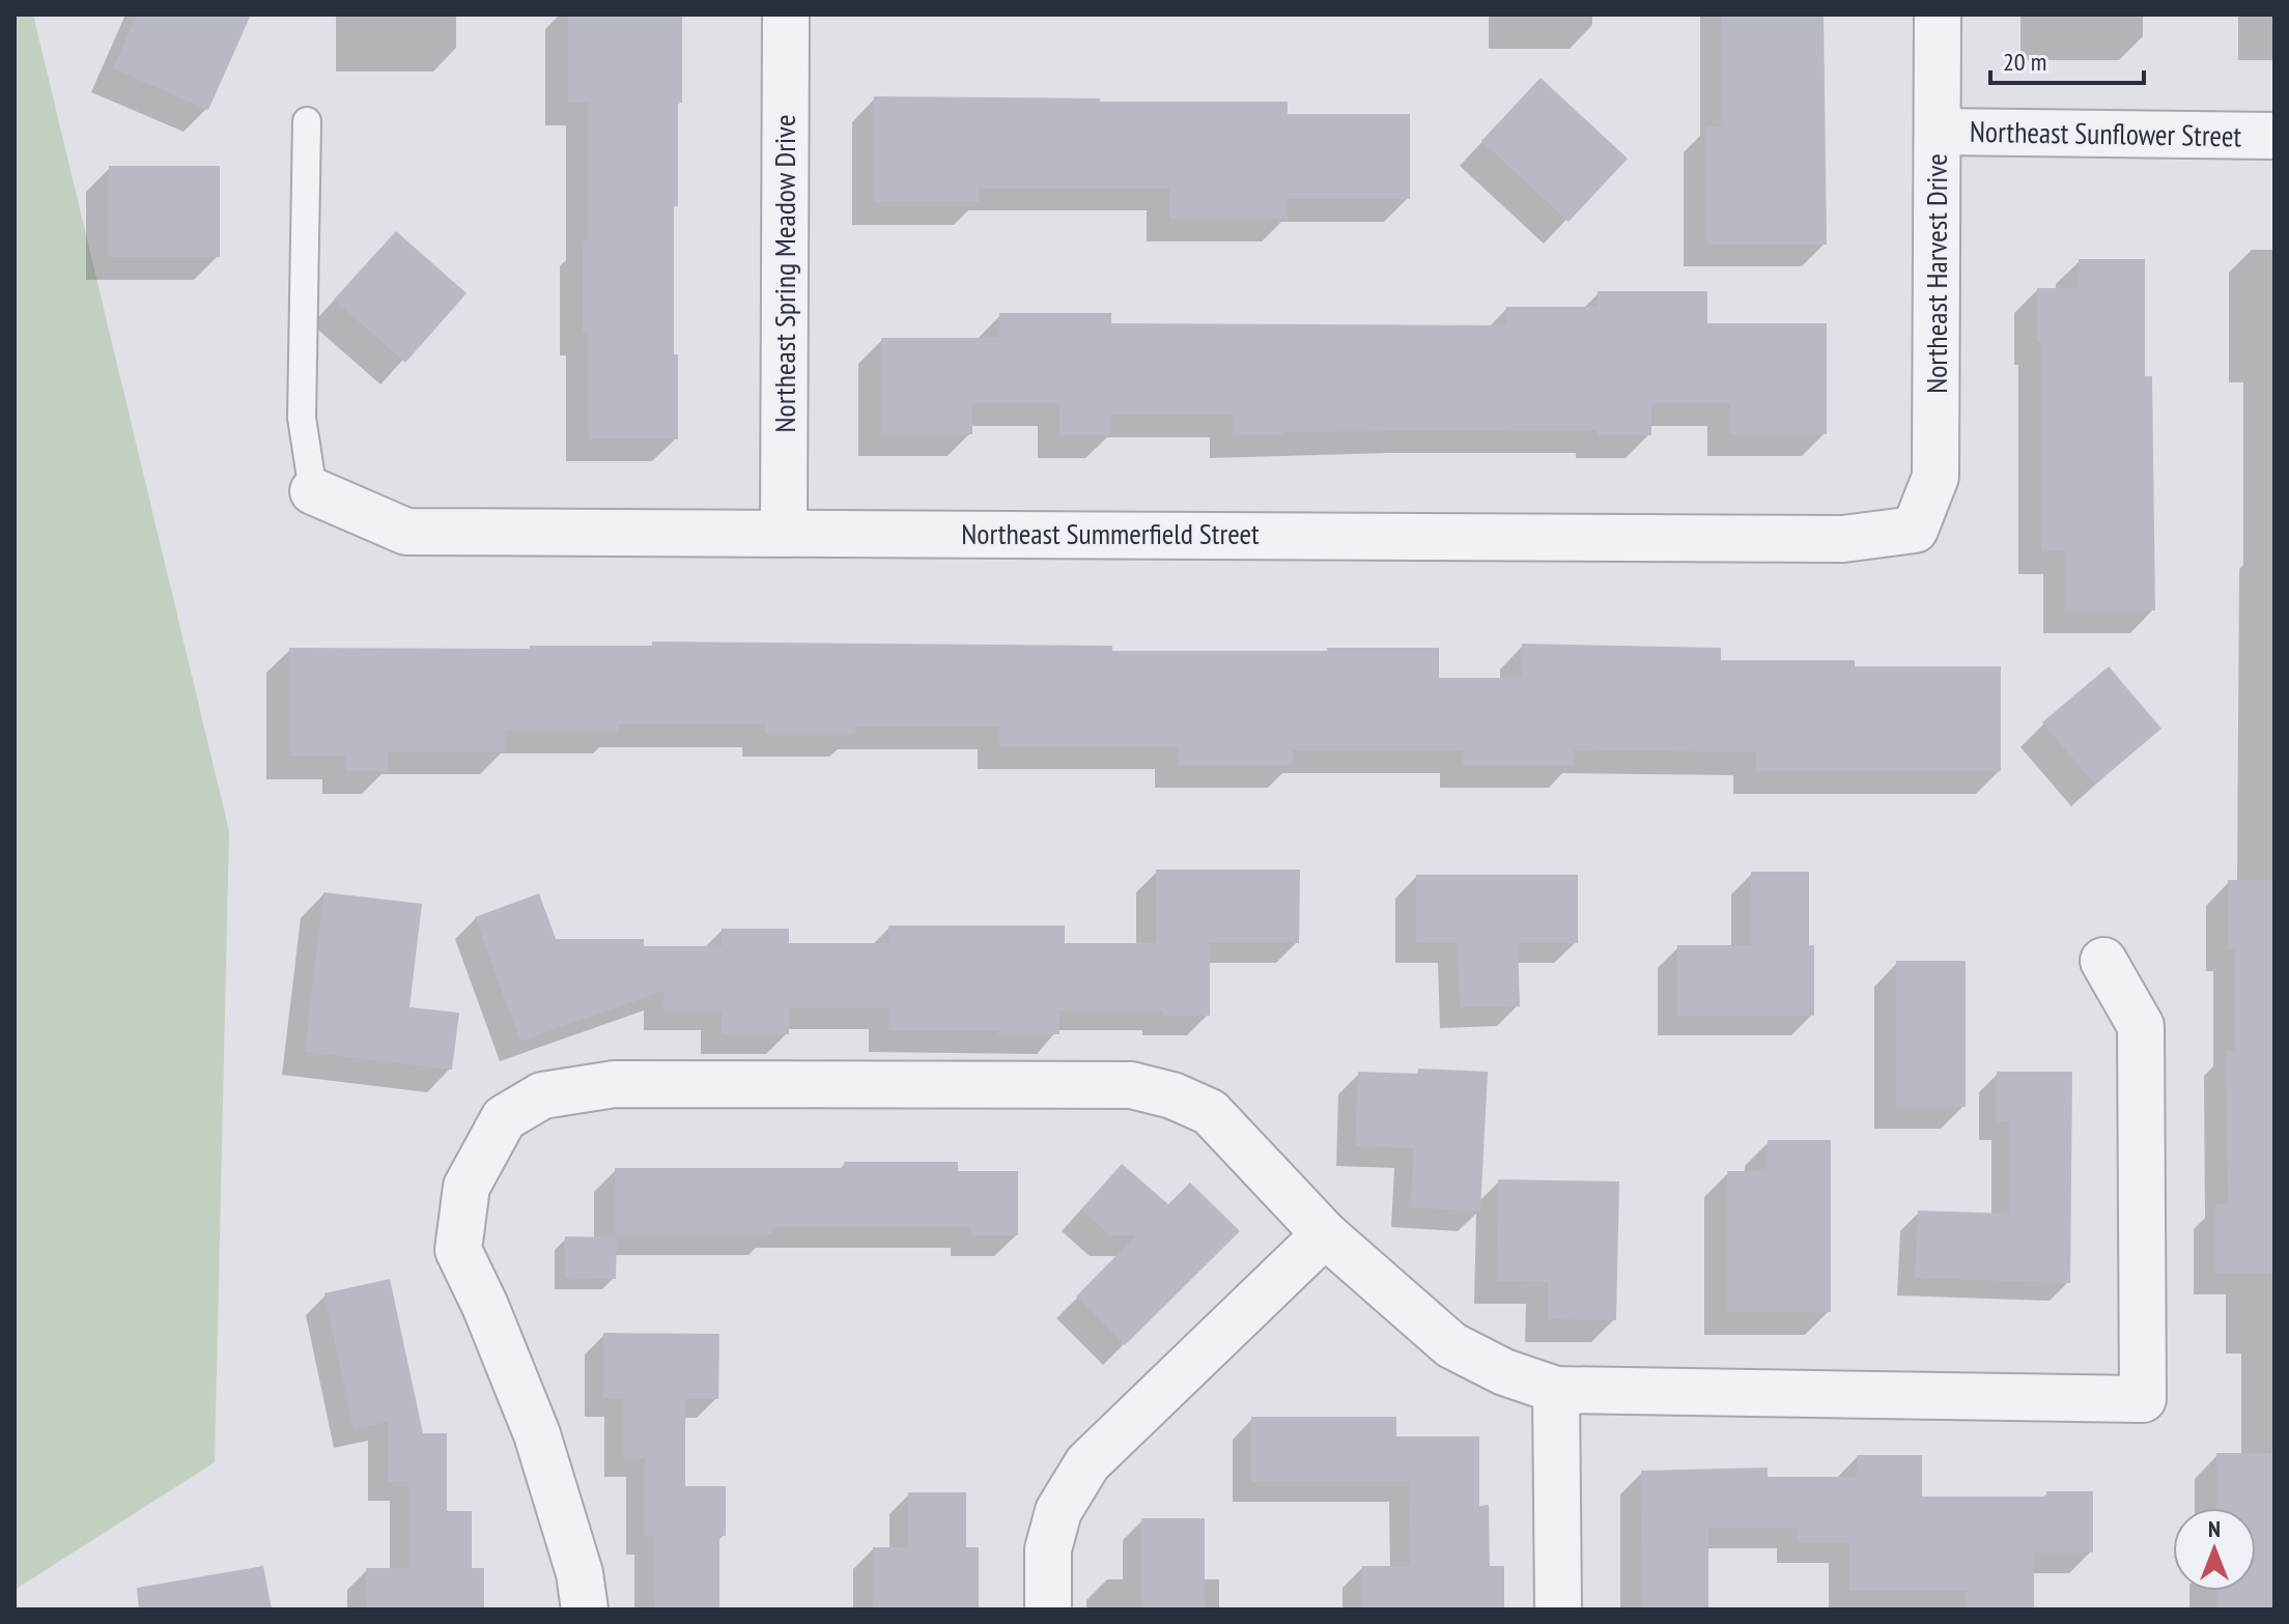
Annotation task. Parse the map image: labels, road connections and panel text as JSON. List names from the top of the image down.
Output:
{
  "streets": {
    "street": [
      "Northeast Sunflower Street",
      "Northeast Spring Meadow Drive",
      "Northeast Harvest Drive",
      "Northeast Summerfield Street"
    ]
  },
  "crossings": [
    ["Northeast Sunflower Street", "Northeast Harvest Drive"],
    ["Northeast Spring Meadow Drive", "Northeast Summerfield Street"],
    ["Northeast Harvest Drive", "Northeast Summerfield Street"]
  ],
  "scale_bar": "20 m",
  "north": "top"
}
